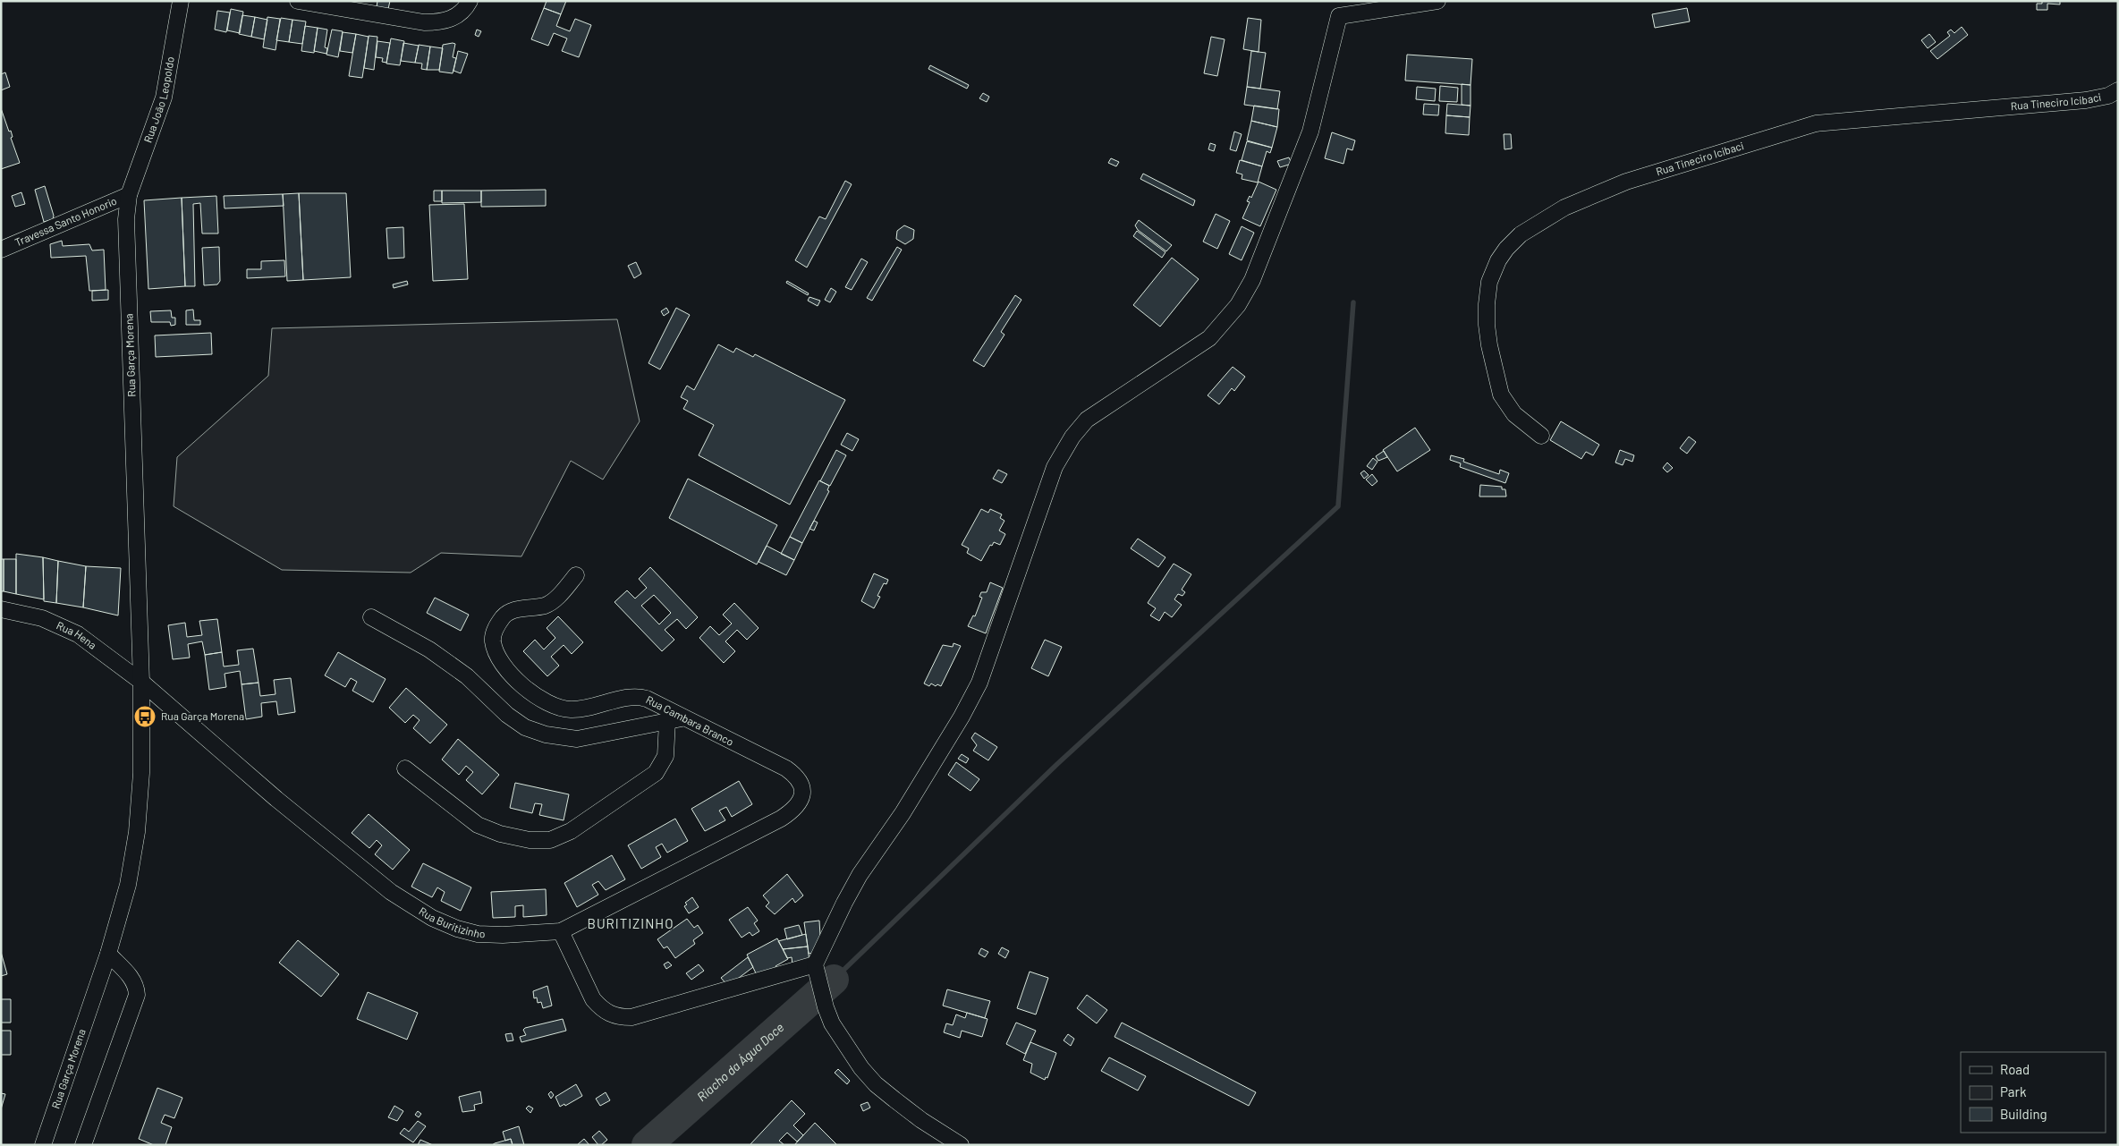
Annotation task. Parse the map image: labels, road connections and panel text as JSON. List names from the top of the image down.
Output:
{
  "streets": {
    "street": [
      "Rua João Leopoldo",
      "Rua Tineciro Icibaci",
      "Travessa Santo Honorio",
      "Rua Garça Morena",
      "Rua Hena",
      "Rua Cambara Branco",
      "Rua Buritizinho"
    ]
  },
  "crossings": [
    ["Rua João Leopoldo", "Travessa Santo Honorio"],
    ["Rua João Leopoldo", "Rua Garça Morena"],
    ["Travessa Santo Honorio", "Rua Garça Morena"],
    ["Rua Garça Morena", "Rua Hena"],
    ["Rua Garça Morena", "Rua Buritizinho"],
    ["Rua Hena", "Rua Buritizinho"],
    ["Rua Cambara Branco", "Rua Buritizinho"]
  ],
  "districts": ["BURITIZINHO"],
  "water": ["Riacho da Água Doce"],
  "places": {
    "bus stop": ["Rua Garça Morena"]
  },
  "legend": ["Road", "Park", "Building"]
}
